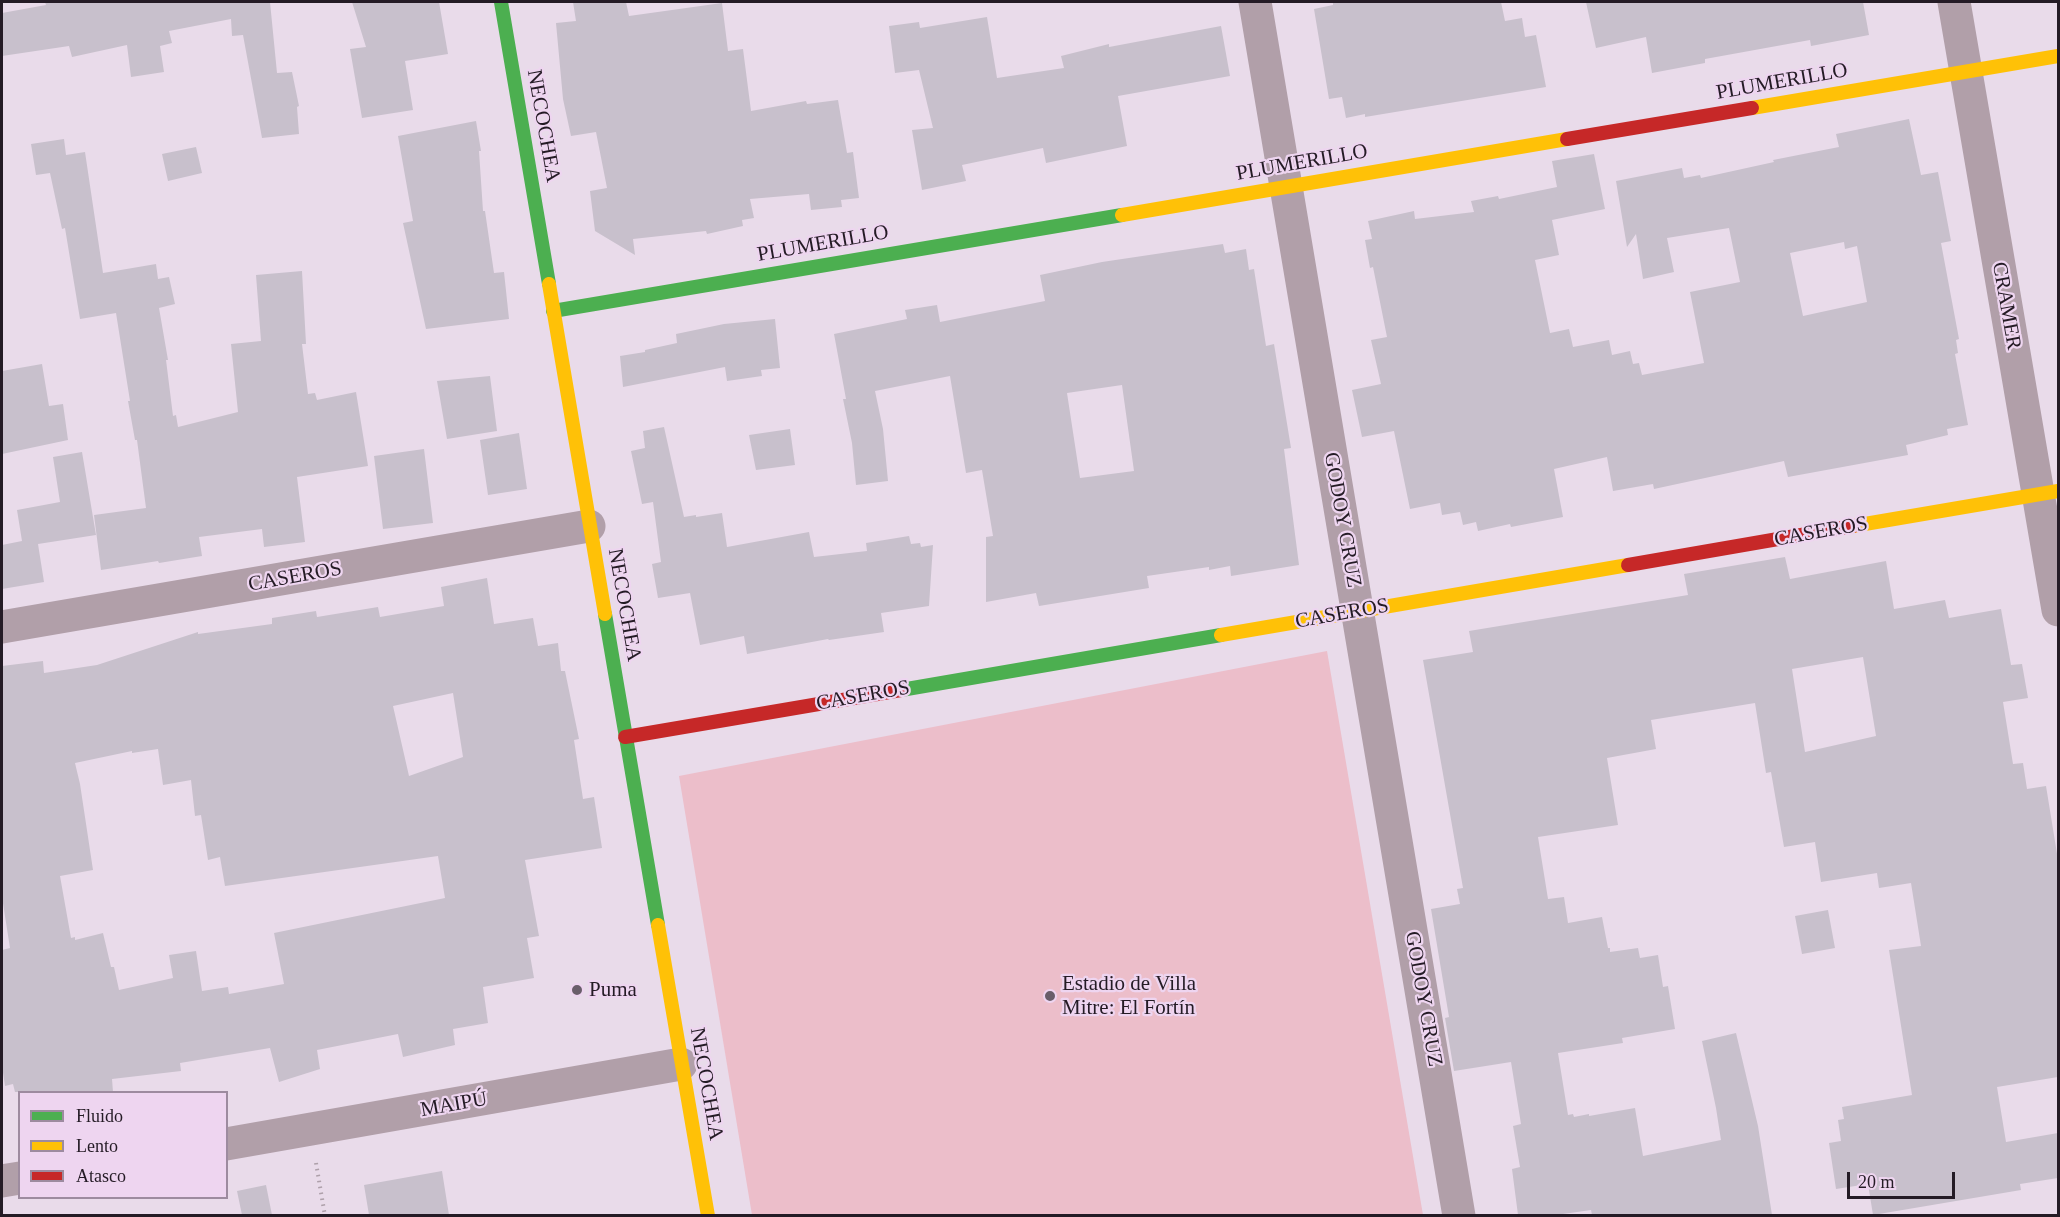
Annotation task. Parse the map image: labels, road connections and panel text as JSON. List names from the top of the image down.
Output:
{
  "streets": {
    "street": [
      "PLUMERILLO",
      "NECOCHEA",
      "CRAMER",
      "GODOY CRUZ",
      "CASEROS",
      "MAIPÚ"
    ]
  },
  "crossings": [
    ["PLUMERILLO", "NECOCHEA"],
    ["PLUMERILLO", "CRAMER"],
    ["PLUMERILLO", "GODOY CRUZ"],
    ["NECOCHEA", "CASEROS"],
    ["NECOCHEA", "MAIPÚ"],
    ["CRAMER", "CASEROS"],
    ["GODOY CRUZ", "CASEROS"]
  ],
  "places": ["Puma", "Estadio de Villa Mitre: El Fortín"],
  "legend": ["Fluido", "Lento", "Atasco"],
  "scale_bar": "20 m"
}
